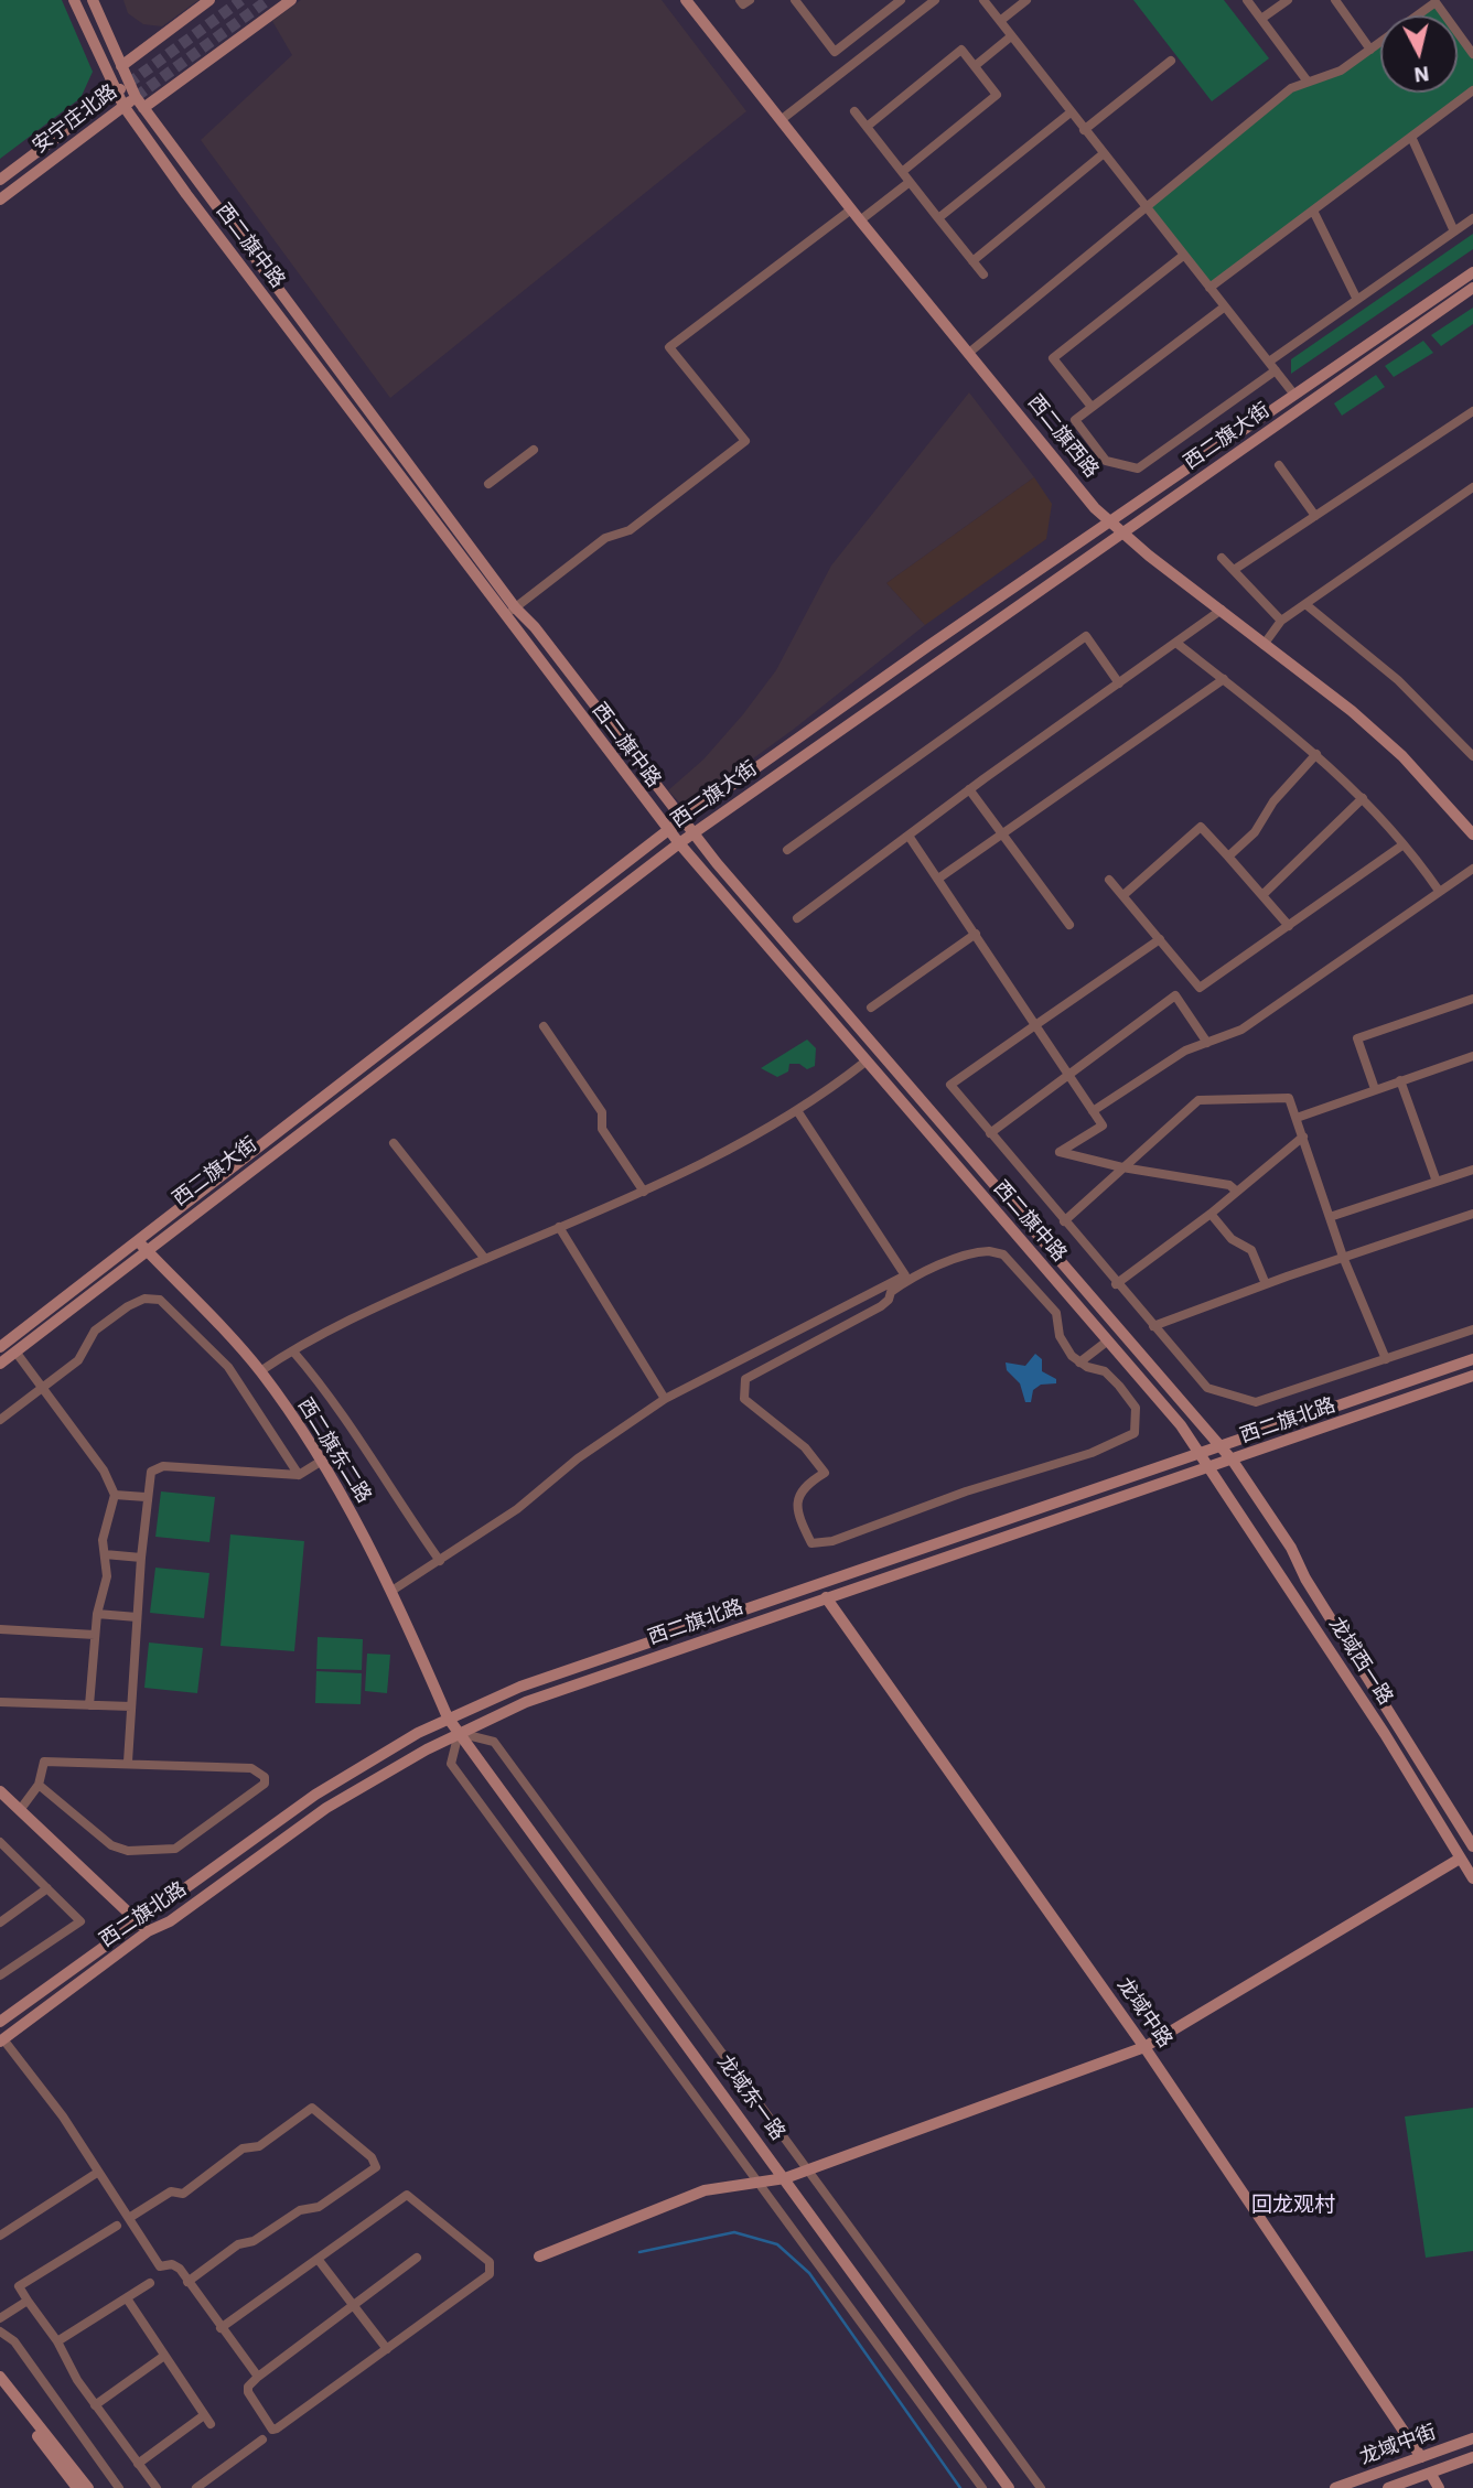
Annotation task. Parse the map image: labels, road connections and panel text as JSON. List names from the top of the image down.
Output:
{
  "streets": {
    "main road": [
      "安宁庄北路",
      "西二旗中路",
      "西二旗西路",
      "西二旗大街",
      "西二旗北路",
      "西二旗东二路",
      "龙域西一路",
      "龙域中路",
      "龙域东一路",
      "龙域中街"
    ]
  },
  "crossings": [
    ["安宁庄北路", "西二旗中路"],
    ["西二旗中路", "西二旗大街"],
    ["西二旗中路", "西二旗北路"],
    ["西二旗中路", "龙域西一路"],
    ["西二旗西路", "西二旗大街"],
    ["西二旗大街", "西二旗东二路"],
    ["西二旗北路", "西二旗东二路"],
    ["西二旗北路", "龙域西一路"],
    ["西二旗北路", "龙域中路"],
    ["西二旗北路", "龙域东一路"],
    ["西二旗东二路", "龙域东一路"],
    ["龙域中路", "龙域中街"]
  ],
  "districts": ["回龙观村"],
  "north": "bottom"
}
